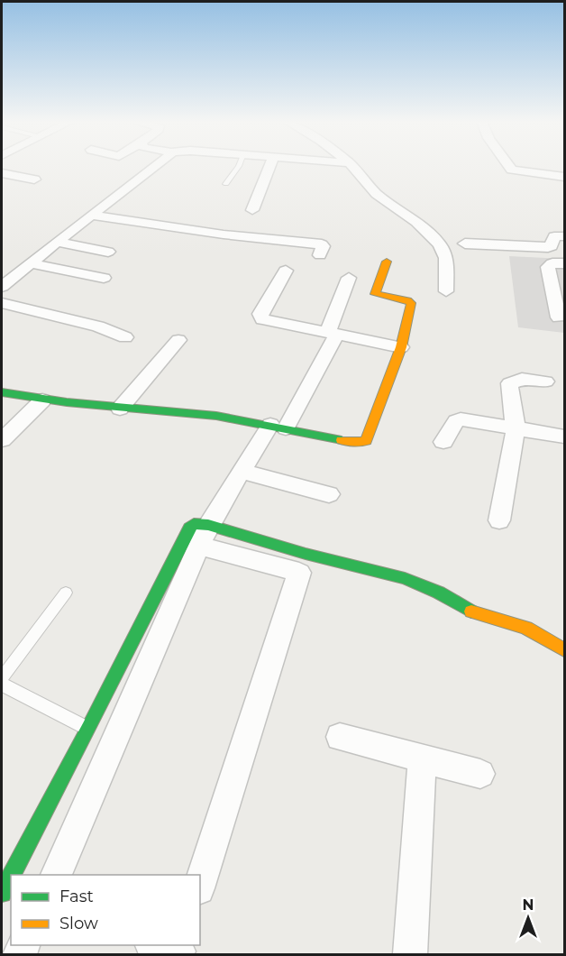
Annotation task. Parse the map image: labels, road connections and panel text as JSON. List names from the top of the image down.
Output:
{
  "legend": ["Fast", "Slow"],
  "north": "top"
}
